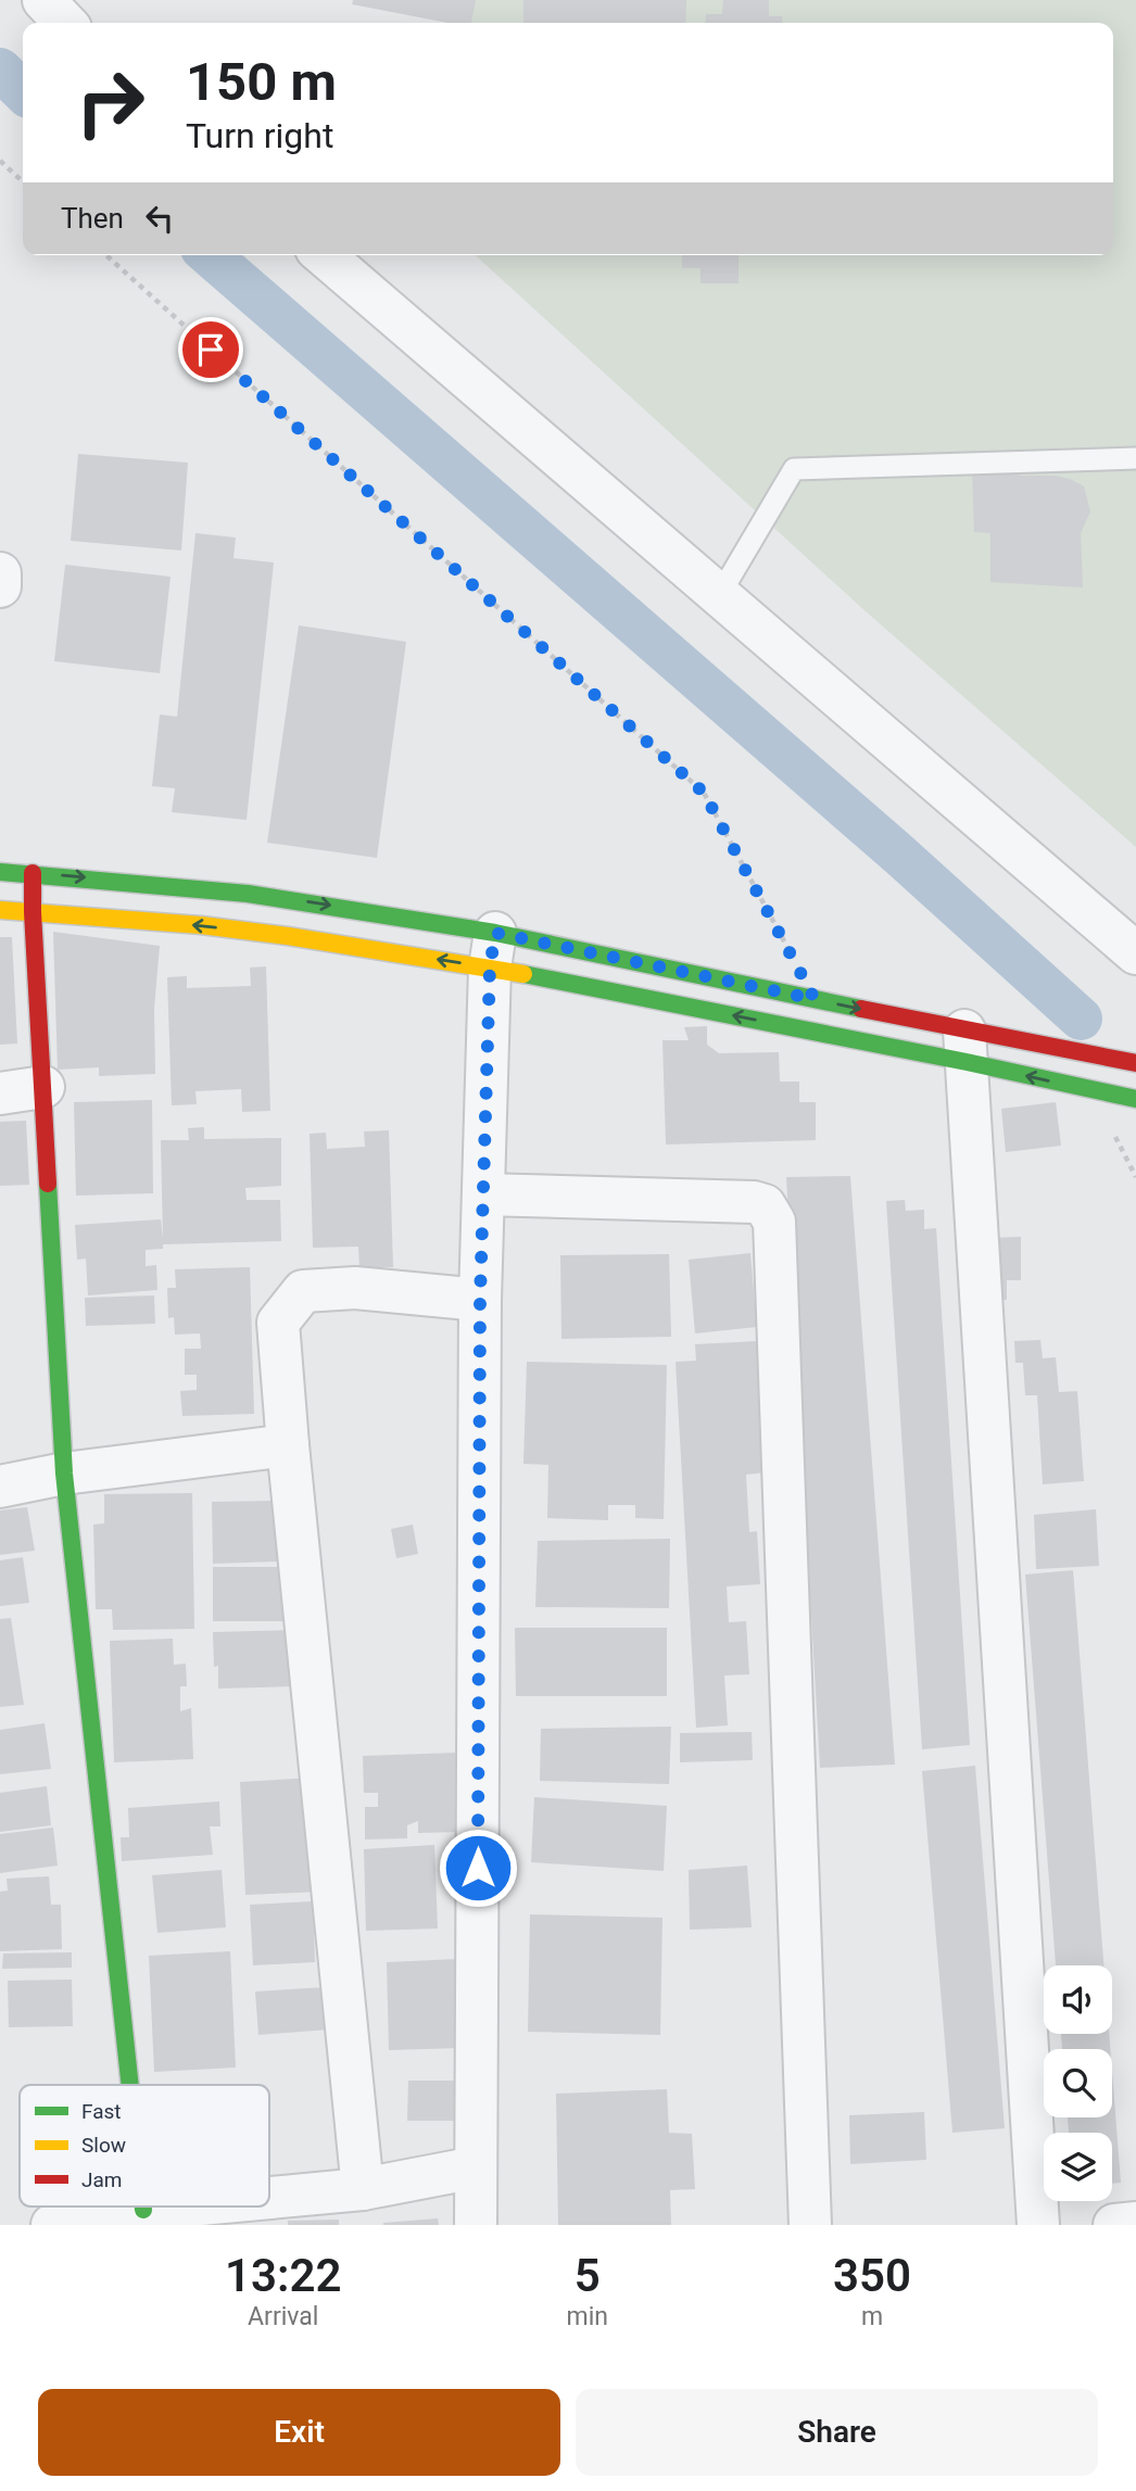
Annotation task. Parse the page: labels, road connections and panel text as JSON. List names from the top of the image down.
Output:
{
  "legend": ["Fast", "Slow", "Jam"],
  "page": {
    "turn": ["150 m", "Turn right"],
    "then": "Then",
    "eta": [
      "13:22",
      "Arrival",
      "5",
      "min",
      "350",
      "m"
    ],
    "buttons": ["Exit", "Share"]
  }
}
